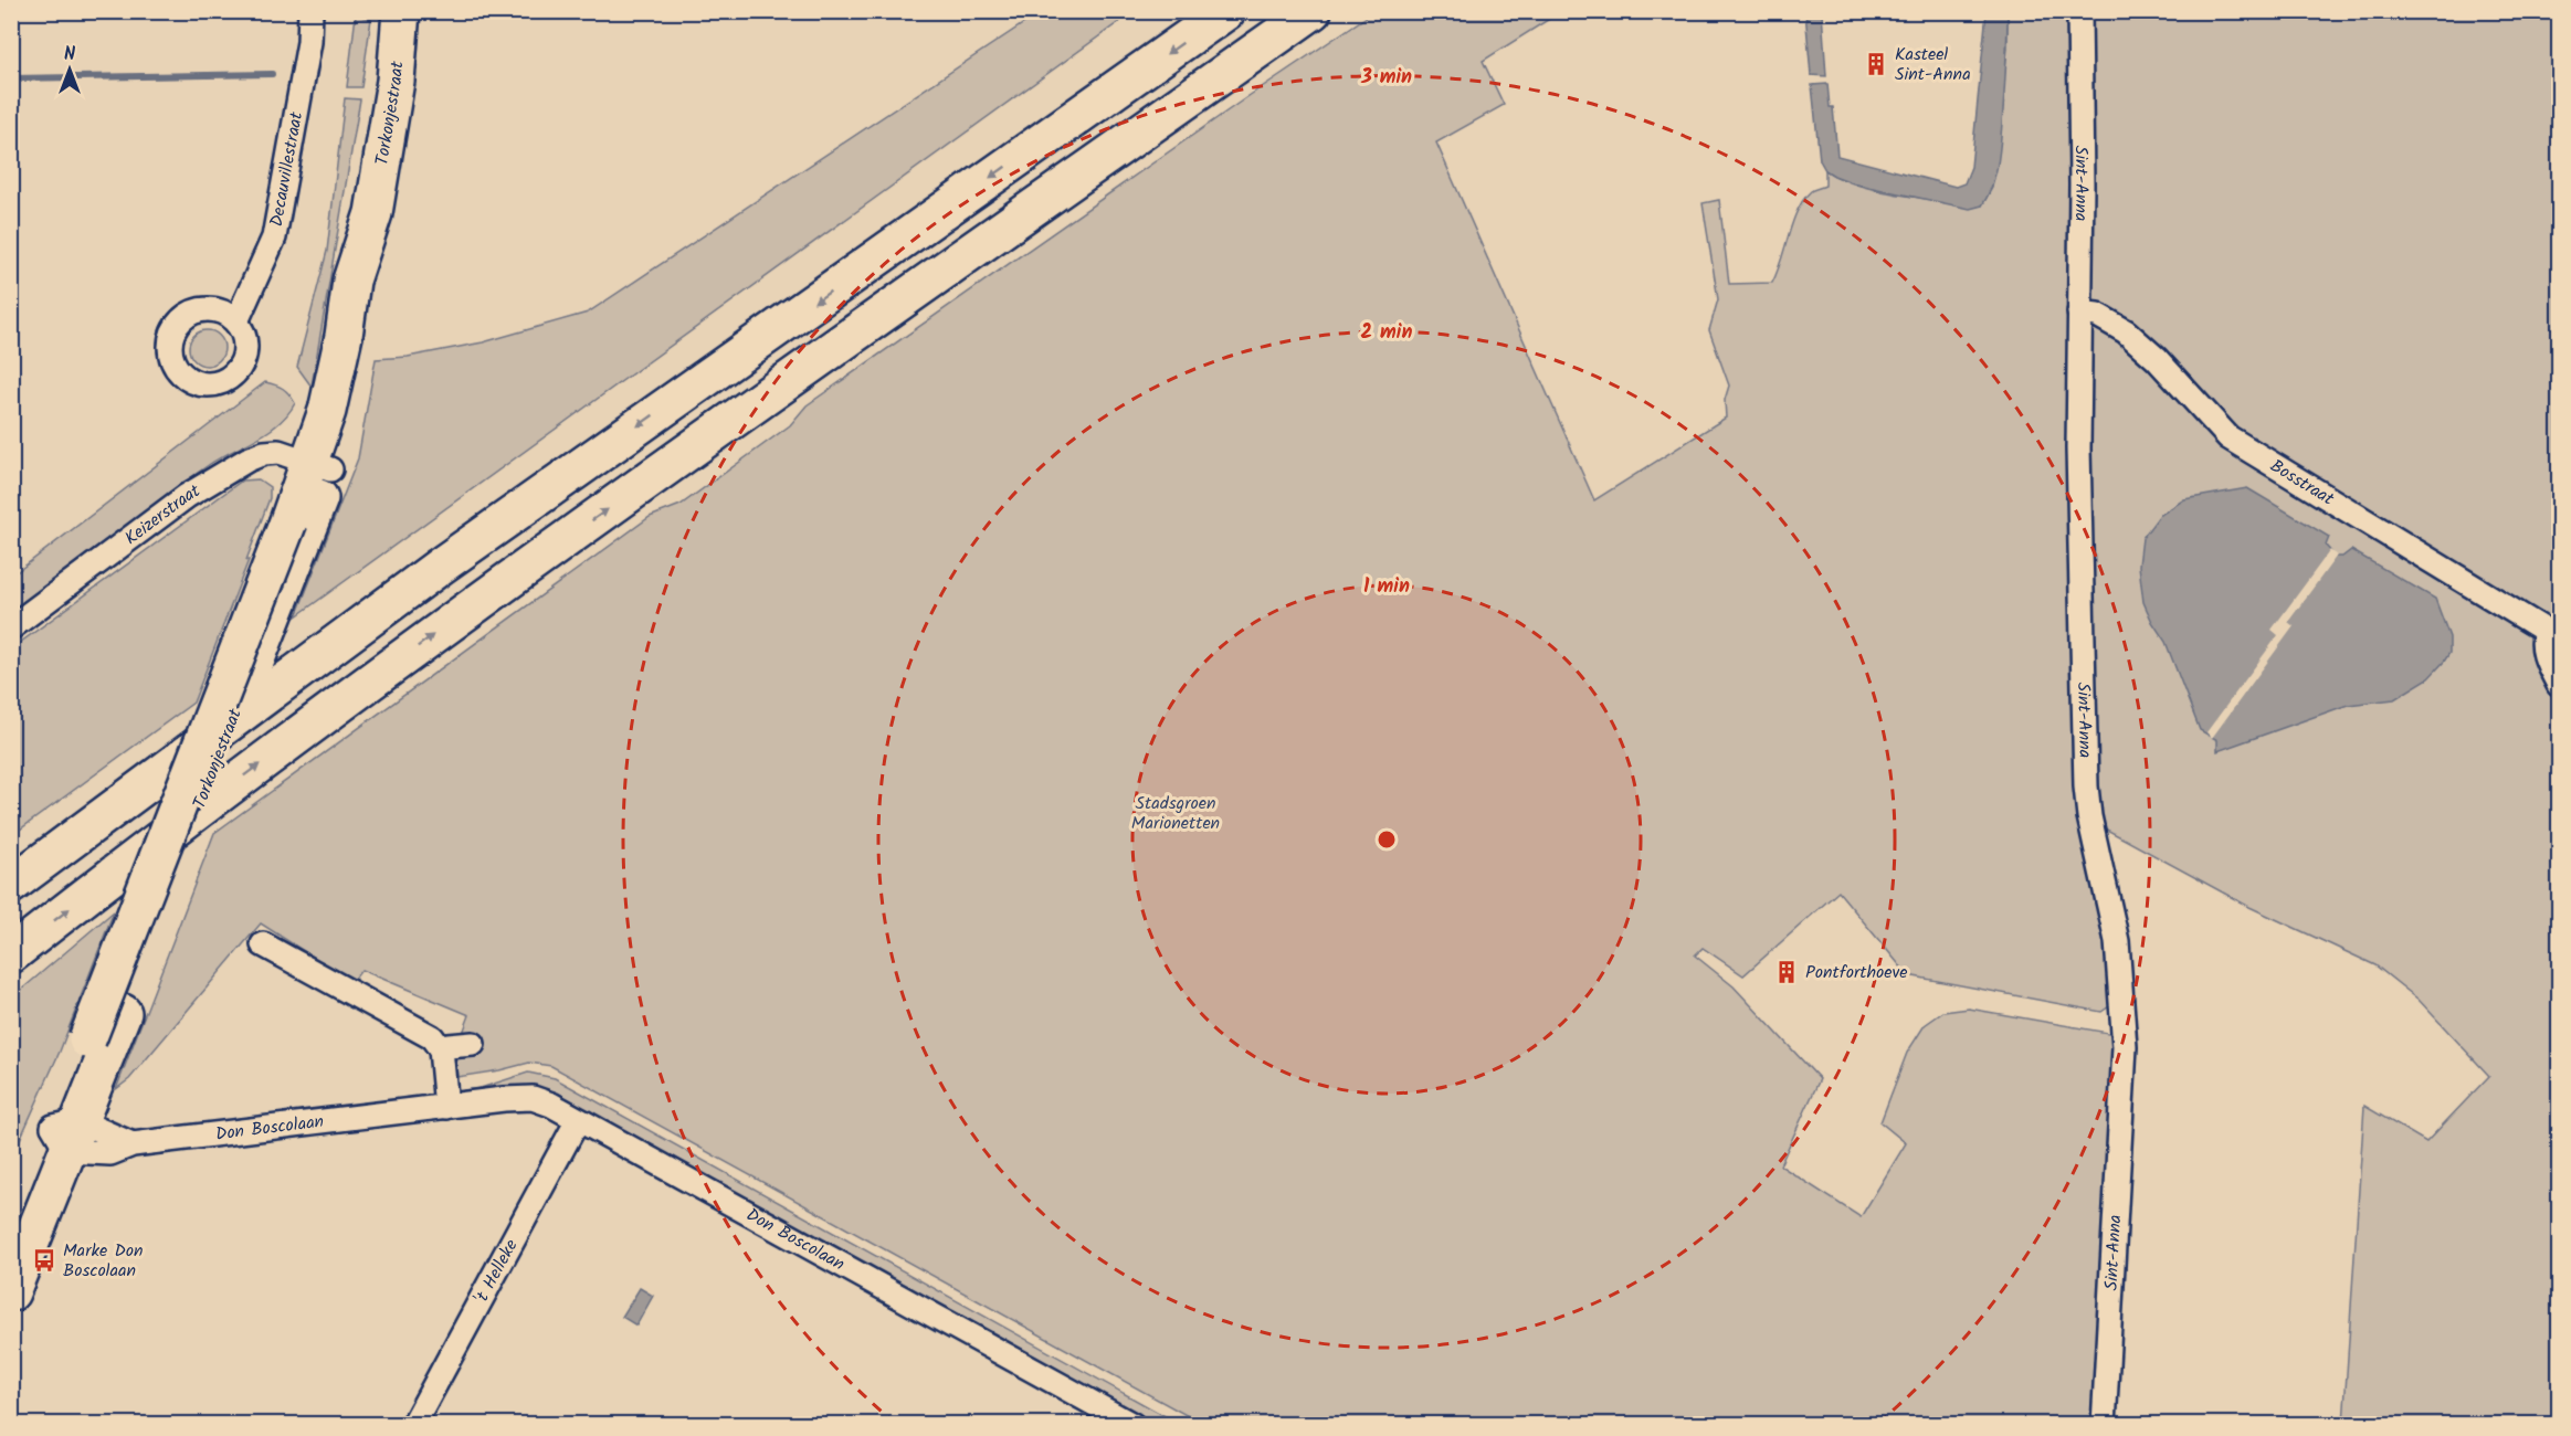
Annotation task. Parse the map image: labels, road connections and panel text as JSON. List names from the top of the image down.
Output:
{
  "streets": {
    "main road": ["Torkonjestraat"],
    "street": [
      "Decauvillestraat",
      "Sint-Anna",
      "Bosstraat",
      "Keizerstraat",
      "Don Boscolaan",
      "'t Helleke"
    ]
  },
  "crossings": [
    ["Torkonjestraat", "Keizerstraat"],
    ["Torkonjestraat", "Don Boscolaan"],
    ["Sint-Anna", "Bosstraat"],
    ["Don Boscolaan", "'t Helleke"]
  ],
  "parks": ["Stadsgroen Marionetten"],
  "places": {
    "building": ["Kasteel Sint-Anna", "Pontforthoeve"],
    "bus stop": ["Marke Don Boscolaan"]
  },
  "north": "top",
  "rings": ["3 min", "2 min", "1 min"]
}
